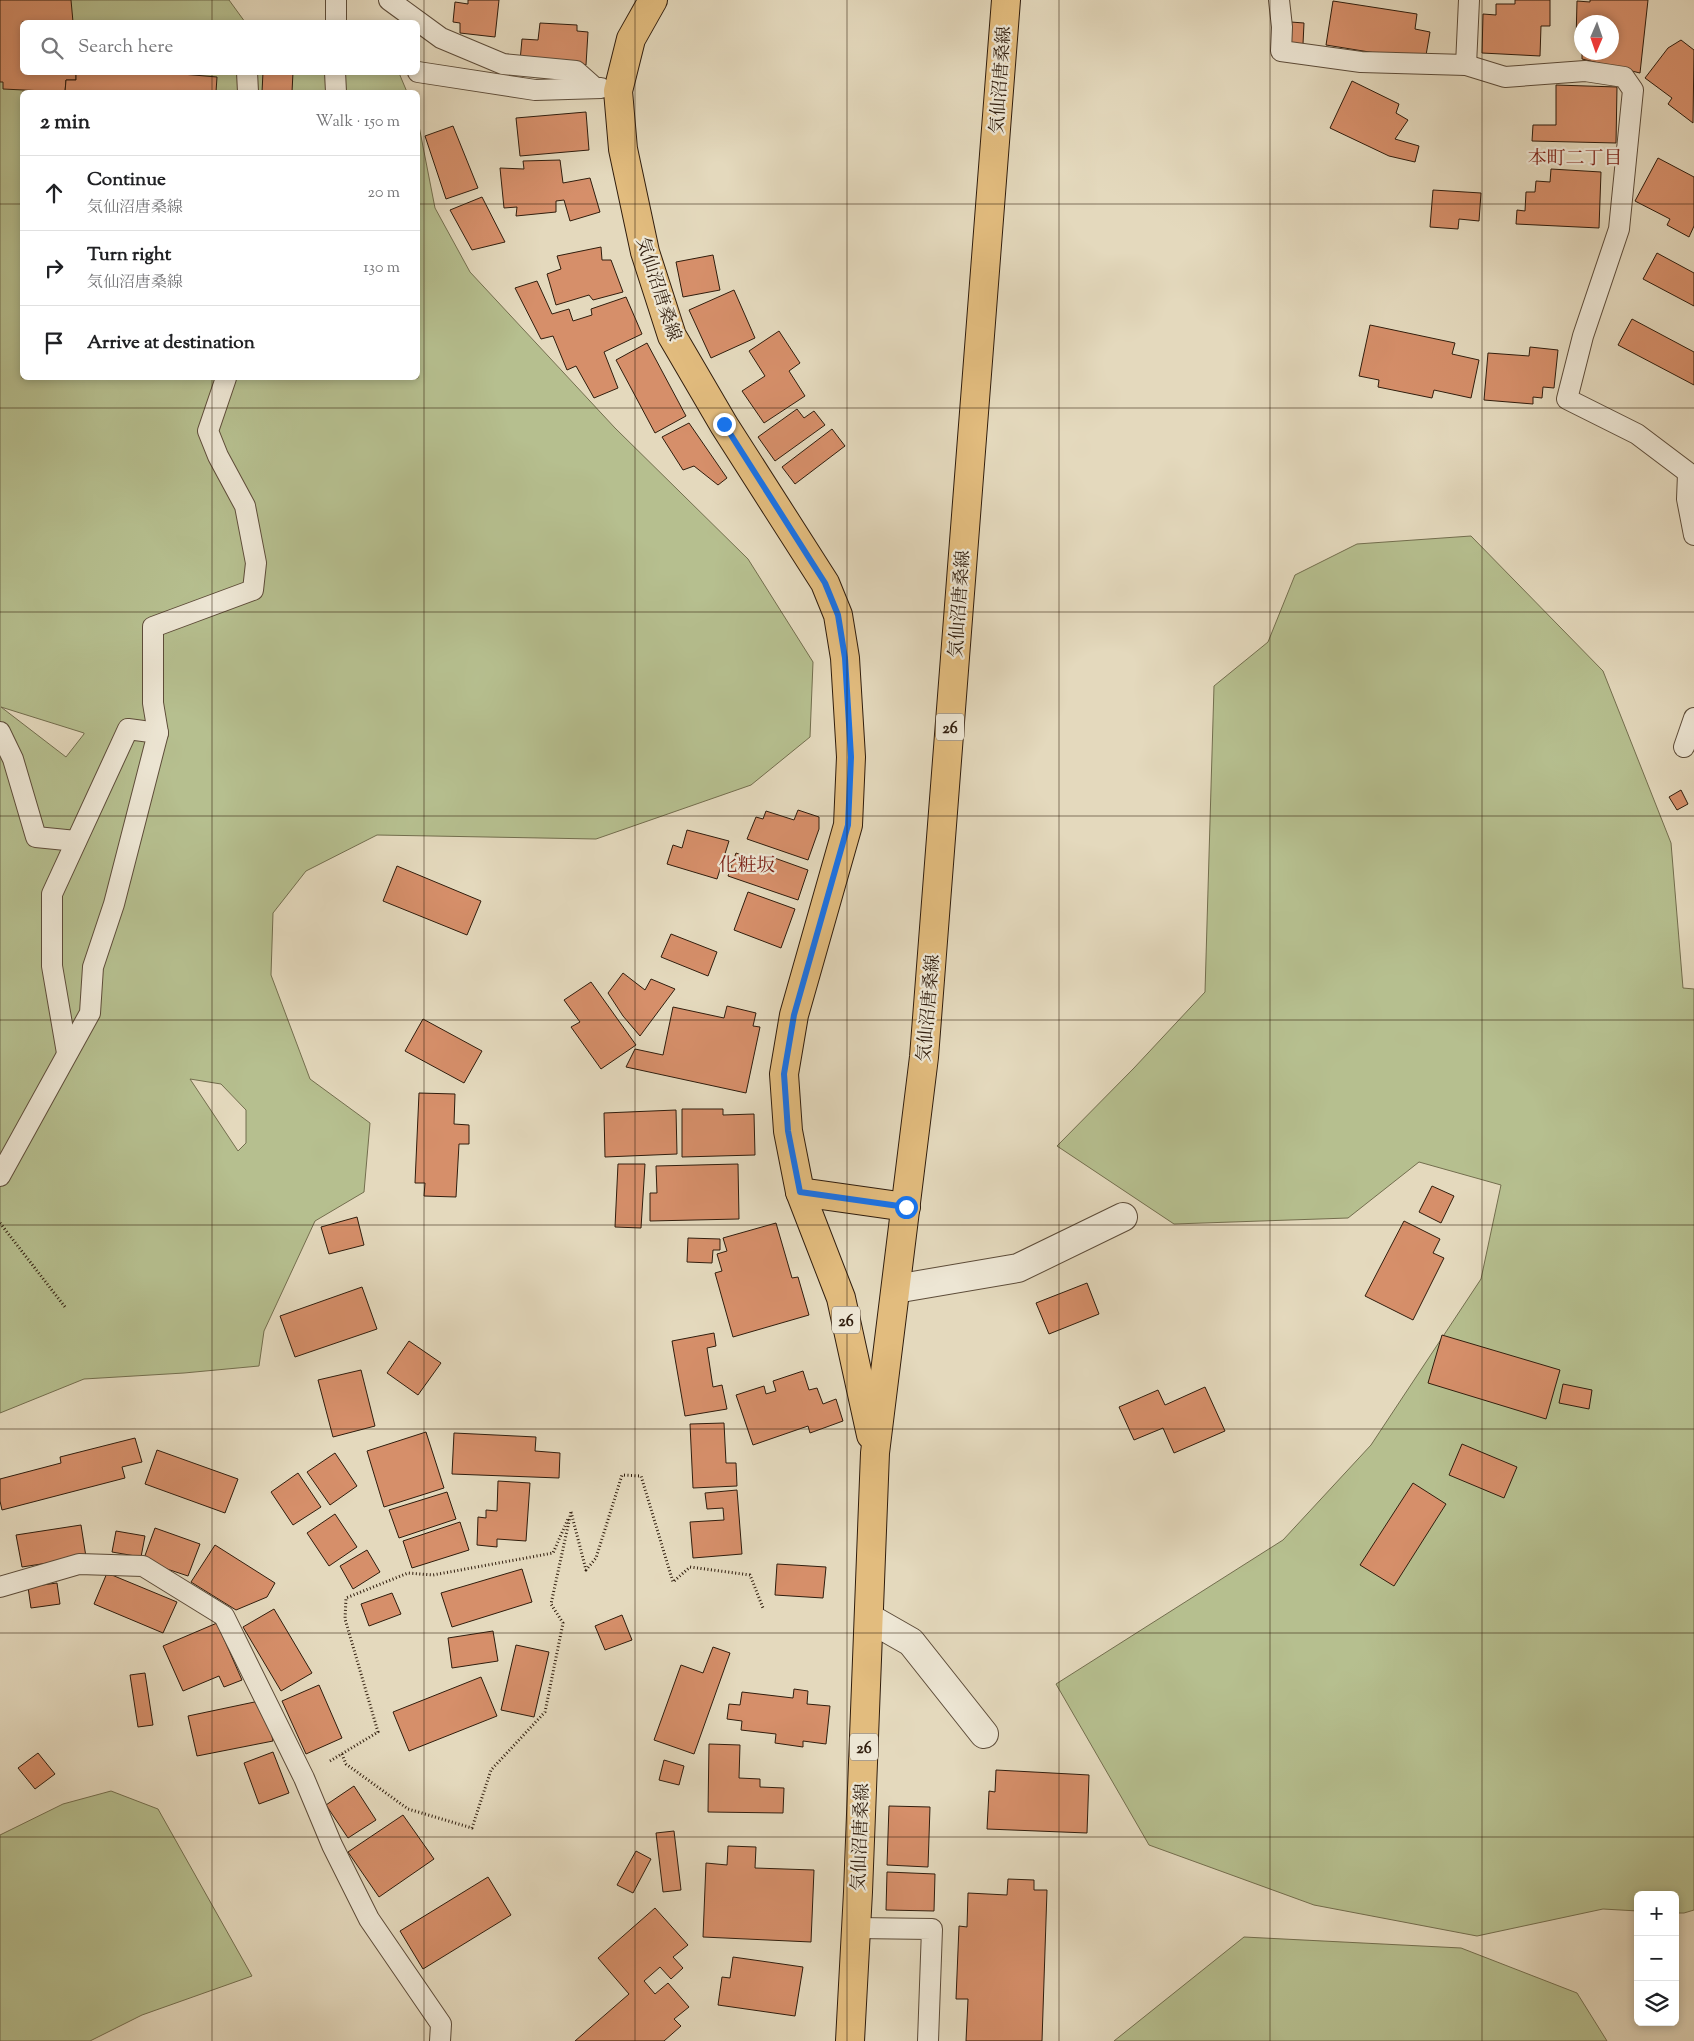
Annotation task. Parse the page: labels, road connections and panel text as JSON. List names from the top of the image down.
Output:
{
  "streets": {
    "main road": ["気仙沼唐桑線", "26"]
  },
  "districts": ["本町二丁目", "化粧坂"],
  "north": "bottom",
  "page": {
    "search": "Search here",
    "heading": ["2 min", "Walk · 150 m"],
    "list": [
      ["Continue", "気仙沼唐桑線", "20 m"],
      ["Turn right", "気仙沼唐桑線", "130 m"],
      "Arrive at destination"
    ],
    "map_buttons": ["+", "−"]
  }
}
